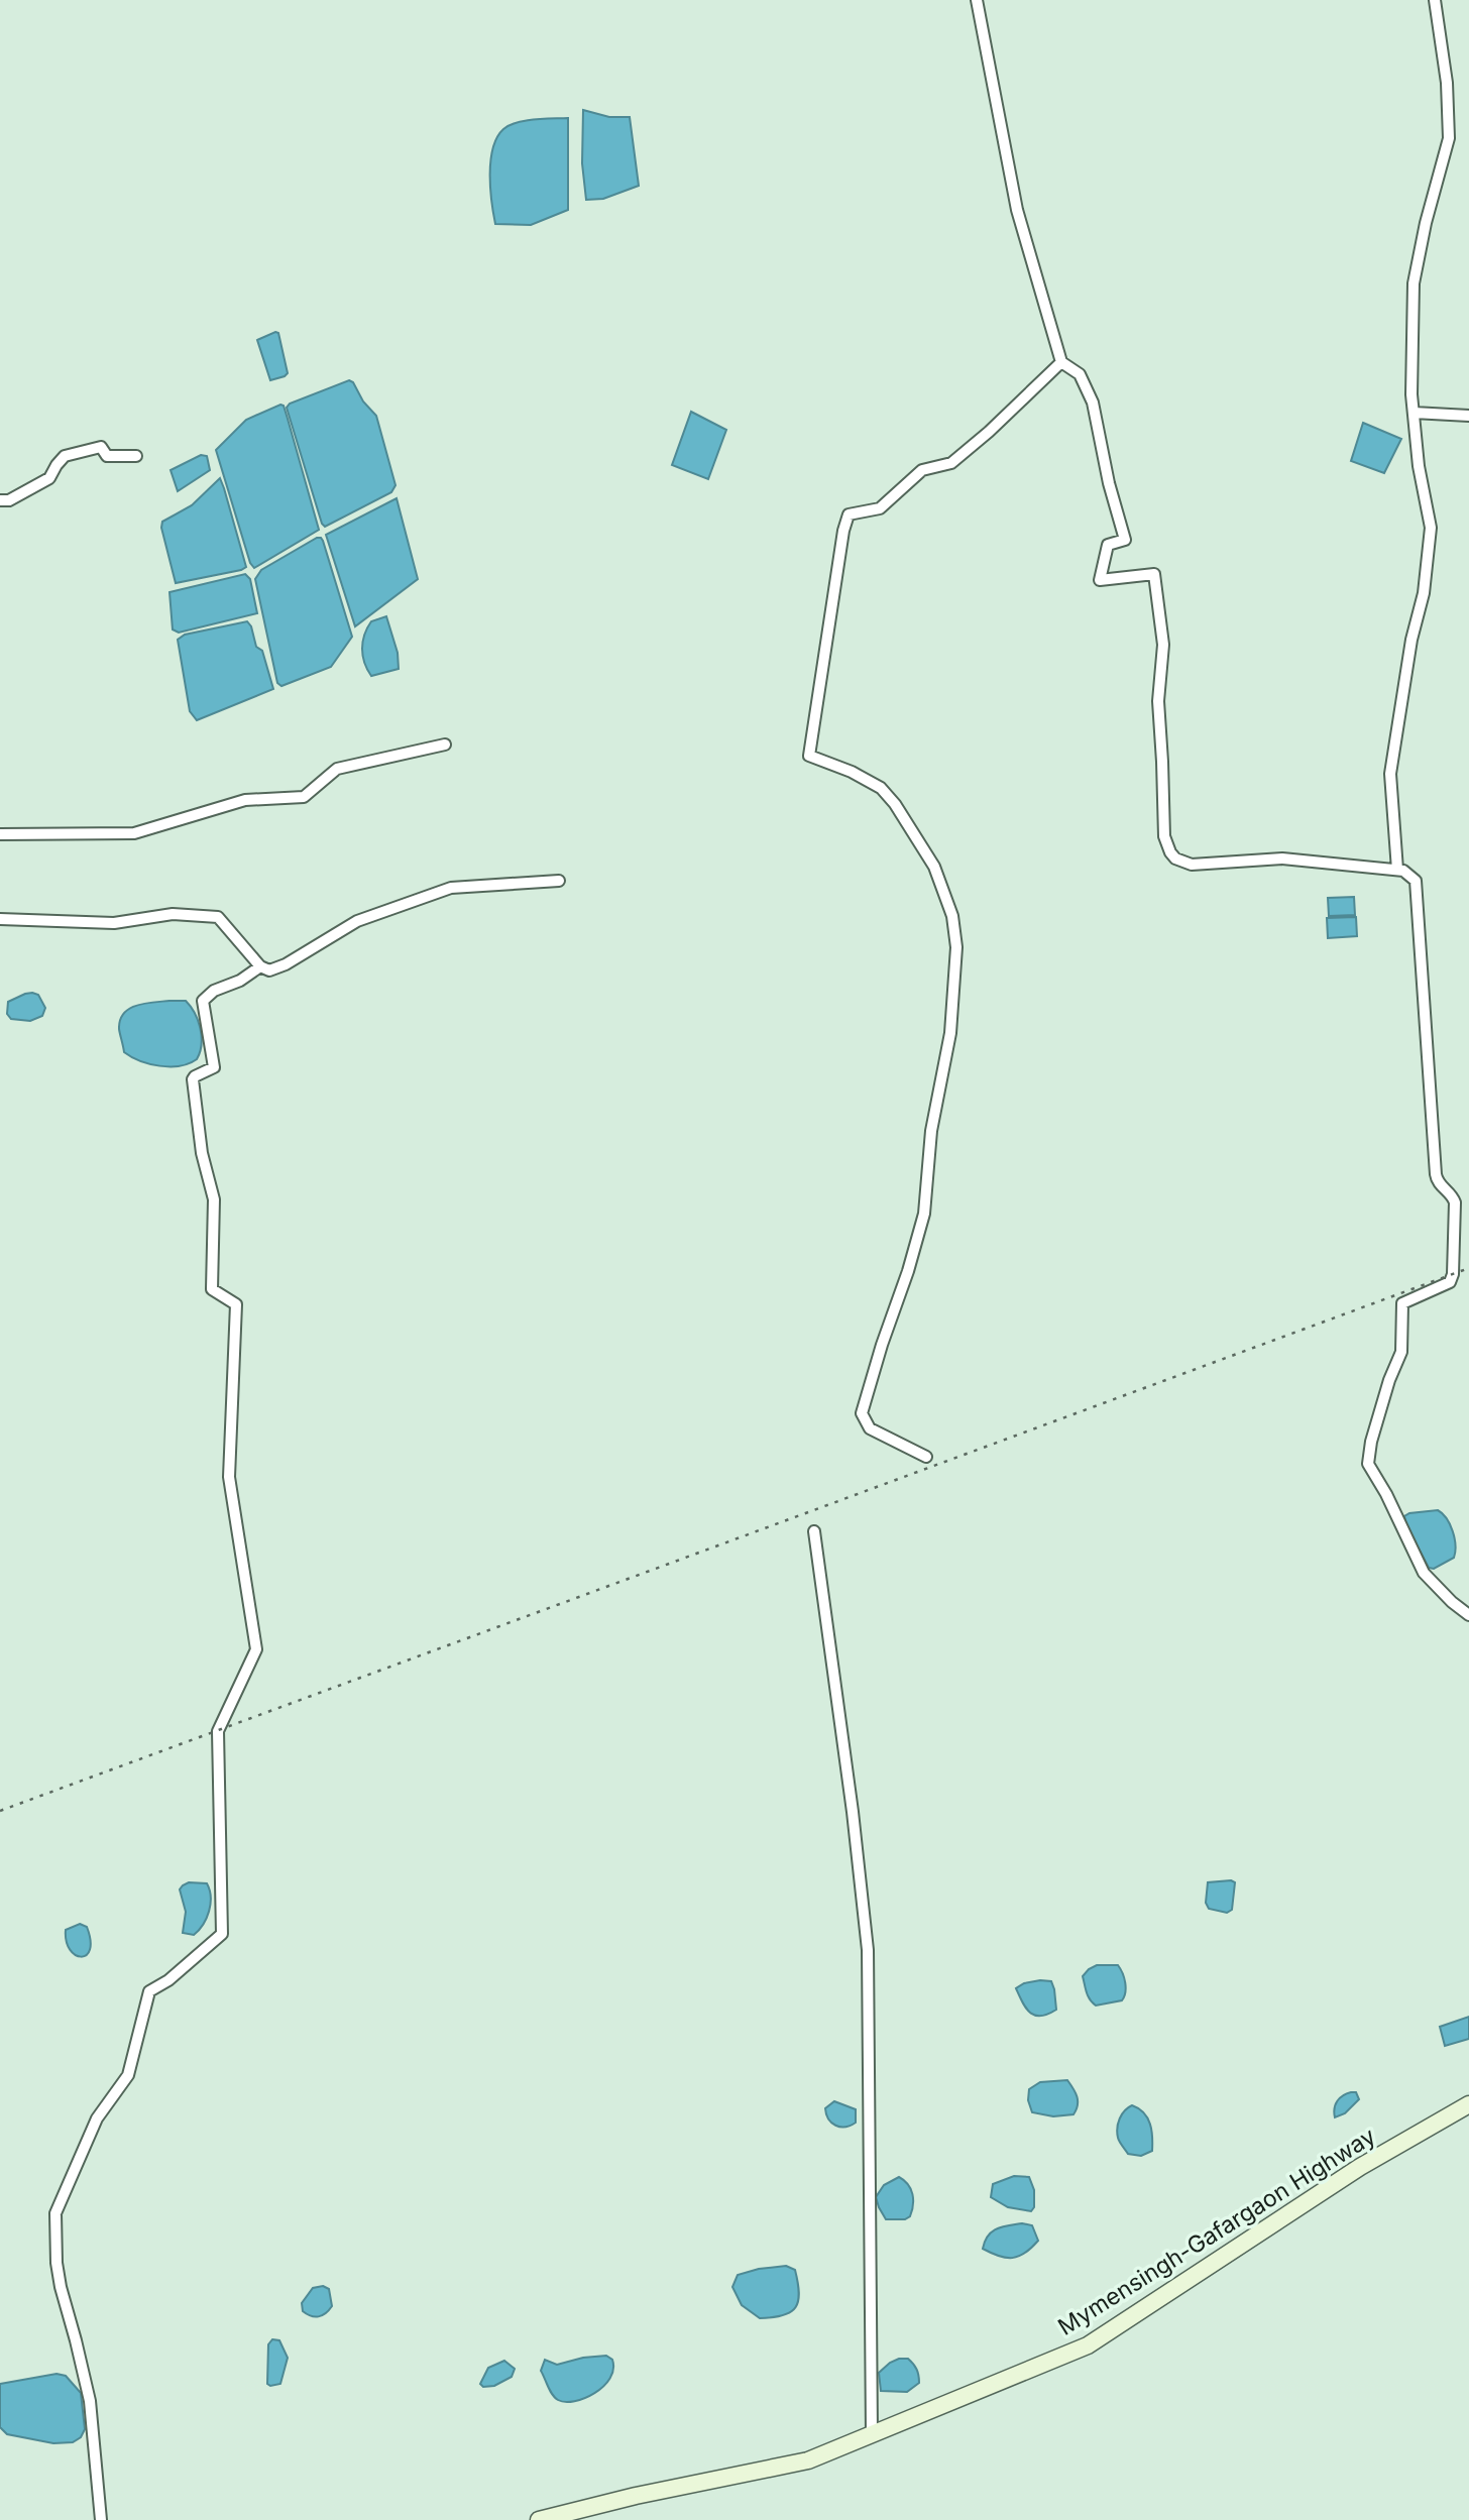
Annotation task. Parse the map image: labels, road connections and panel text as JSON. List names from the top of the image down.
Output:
{
  "streets": {
    "main road": ["Mymensingh-Gafargaon Highway"]
  }
}
